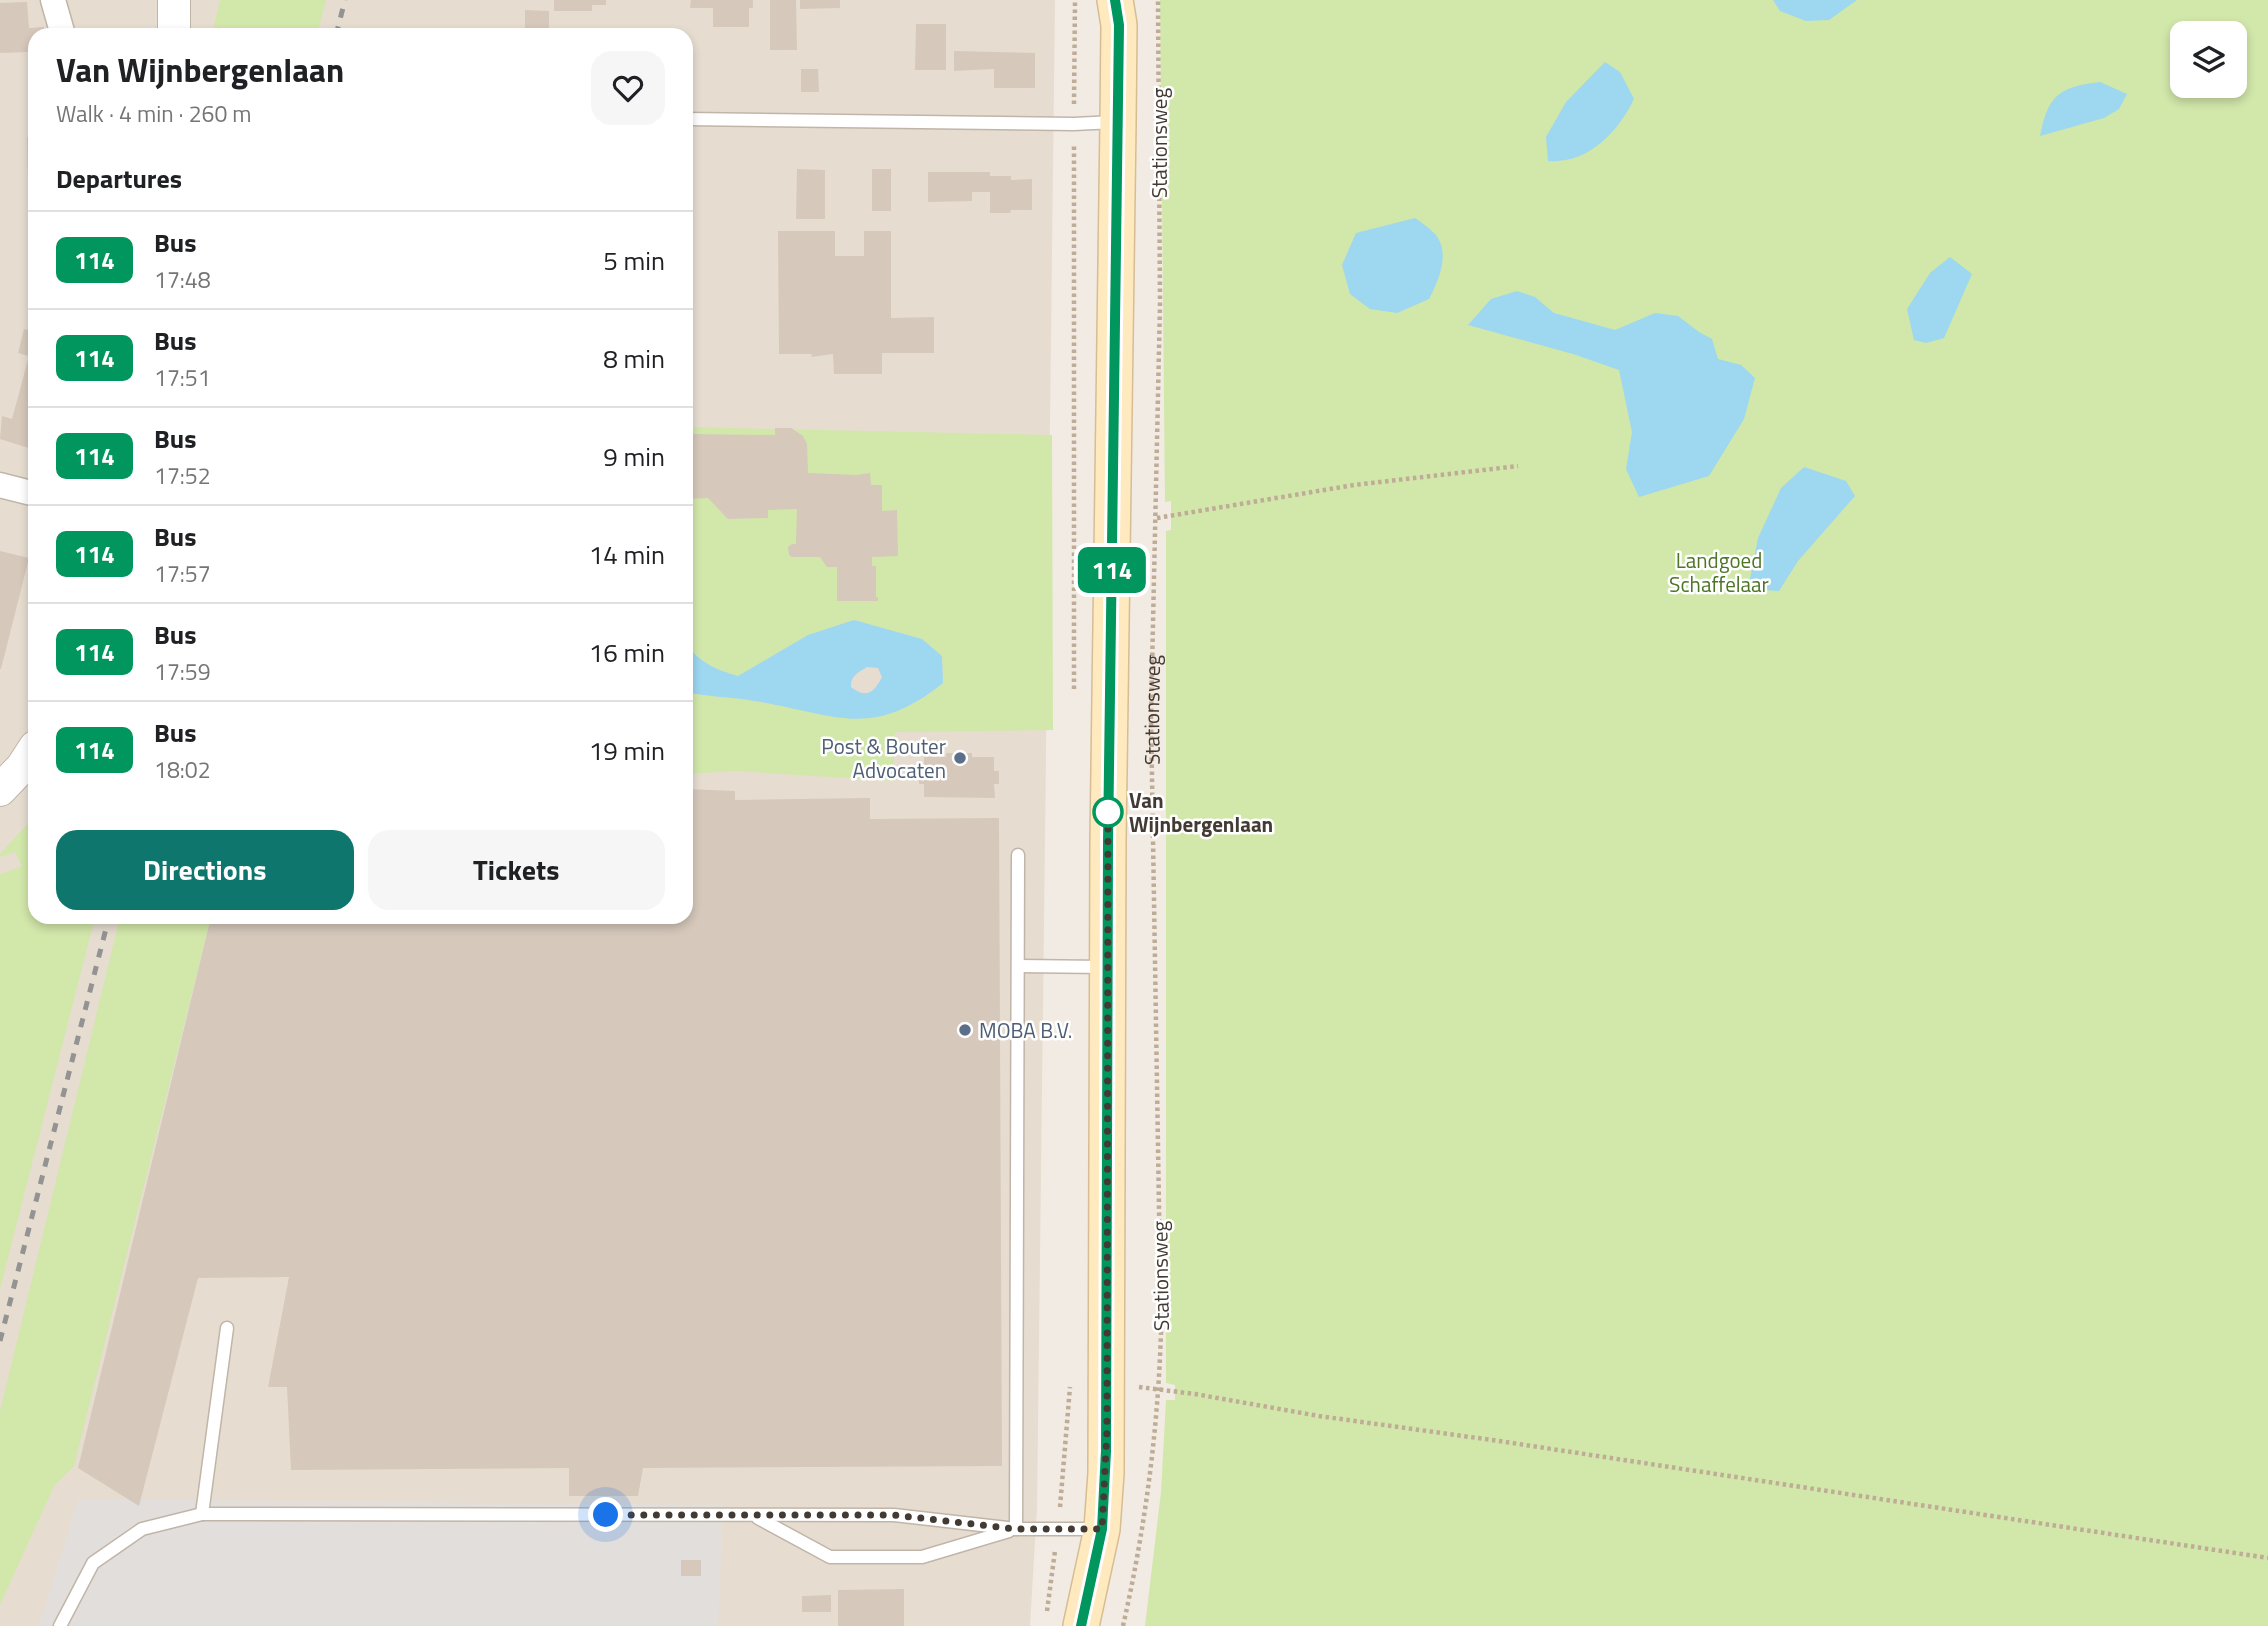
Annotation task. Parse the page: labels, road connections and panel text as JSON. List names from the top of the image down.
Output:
{
  "streets": {
    "main road": ["Stationsweg"]
  },
  "parks": ["Landgoed Schaffelaar"],
  "places": ["Post & Bouter Advocaten", "Van Wijnbergenlaan", "MOBA B.V."],
  "lines": ["bus line 114"],
  "page": {
    "on_map": "114",
    "heading": [
      ["Van Wijnbergenlaan", "Walk · 4 min · 260 m"],
      "Departures"
    ],
    "list": [
      {
        "mark": "114",
        "name": "Bus",
        "note": "17:48",
        "value": "5 min"
      },
      {
        "mark": "114",
        "name": "Bus",
        "note": "17:51",
        "value": "8 min"
      },
      {
        "mark": "114",
        "name": "Bus",
        "note": "17:52",
        "value": "9 min"
      },
      {
        "mark": "114",
        "name": "Bus",
        "note": "17:57",
        "value": "14 min"
      },
      {
        "mark": "114",
        "name": "Bus",
        "note": "17:59",
        "value": "16 min"
      },
      {
        "mark": "114",
        "name": "Bus",
        "note": "18:02",
        "value": "19 min"
      }
    ],
    "buttons": ["Directions", "Tickets"]
  }
}
